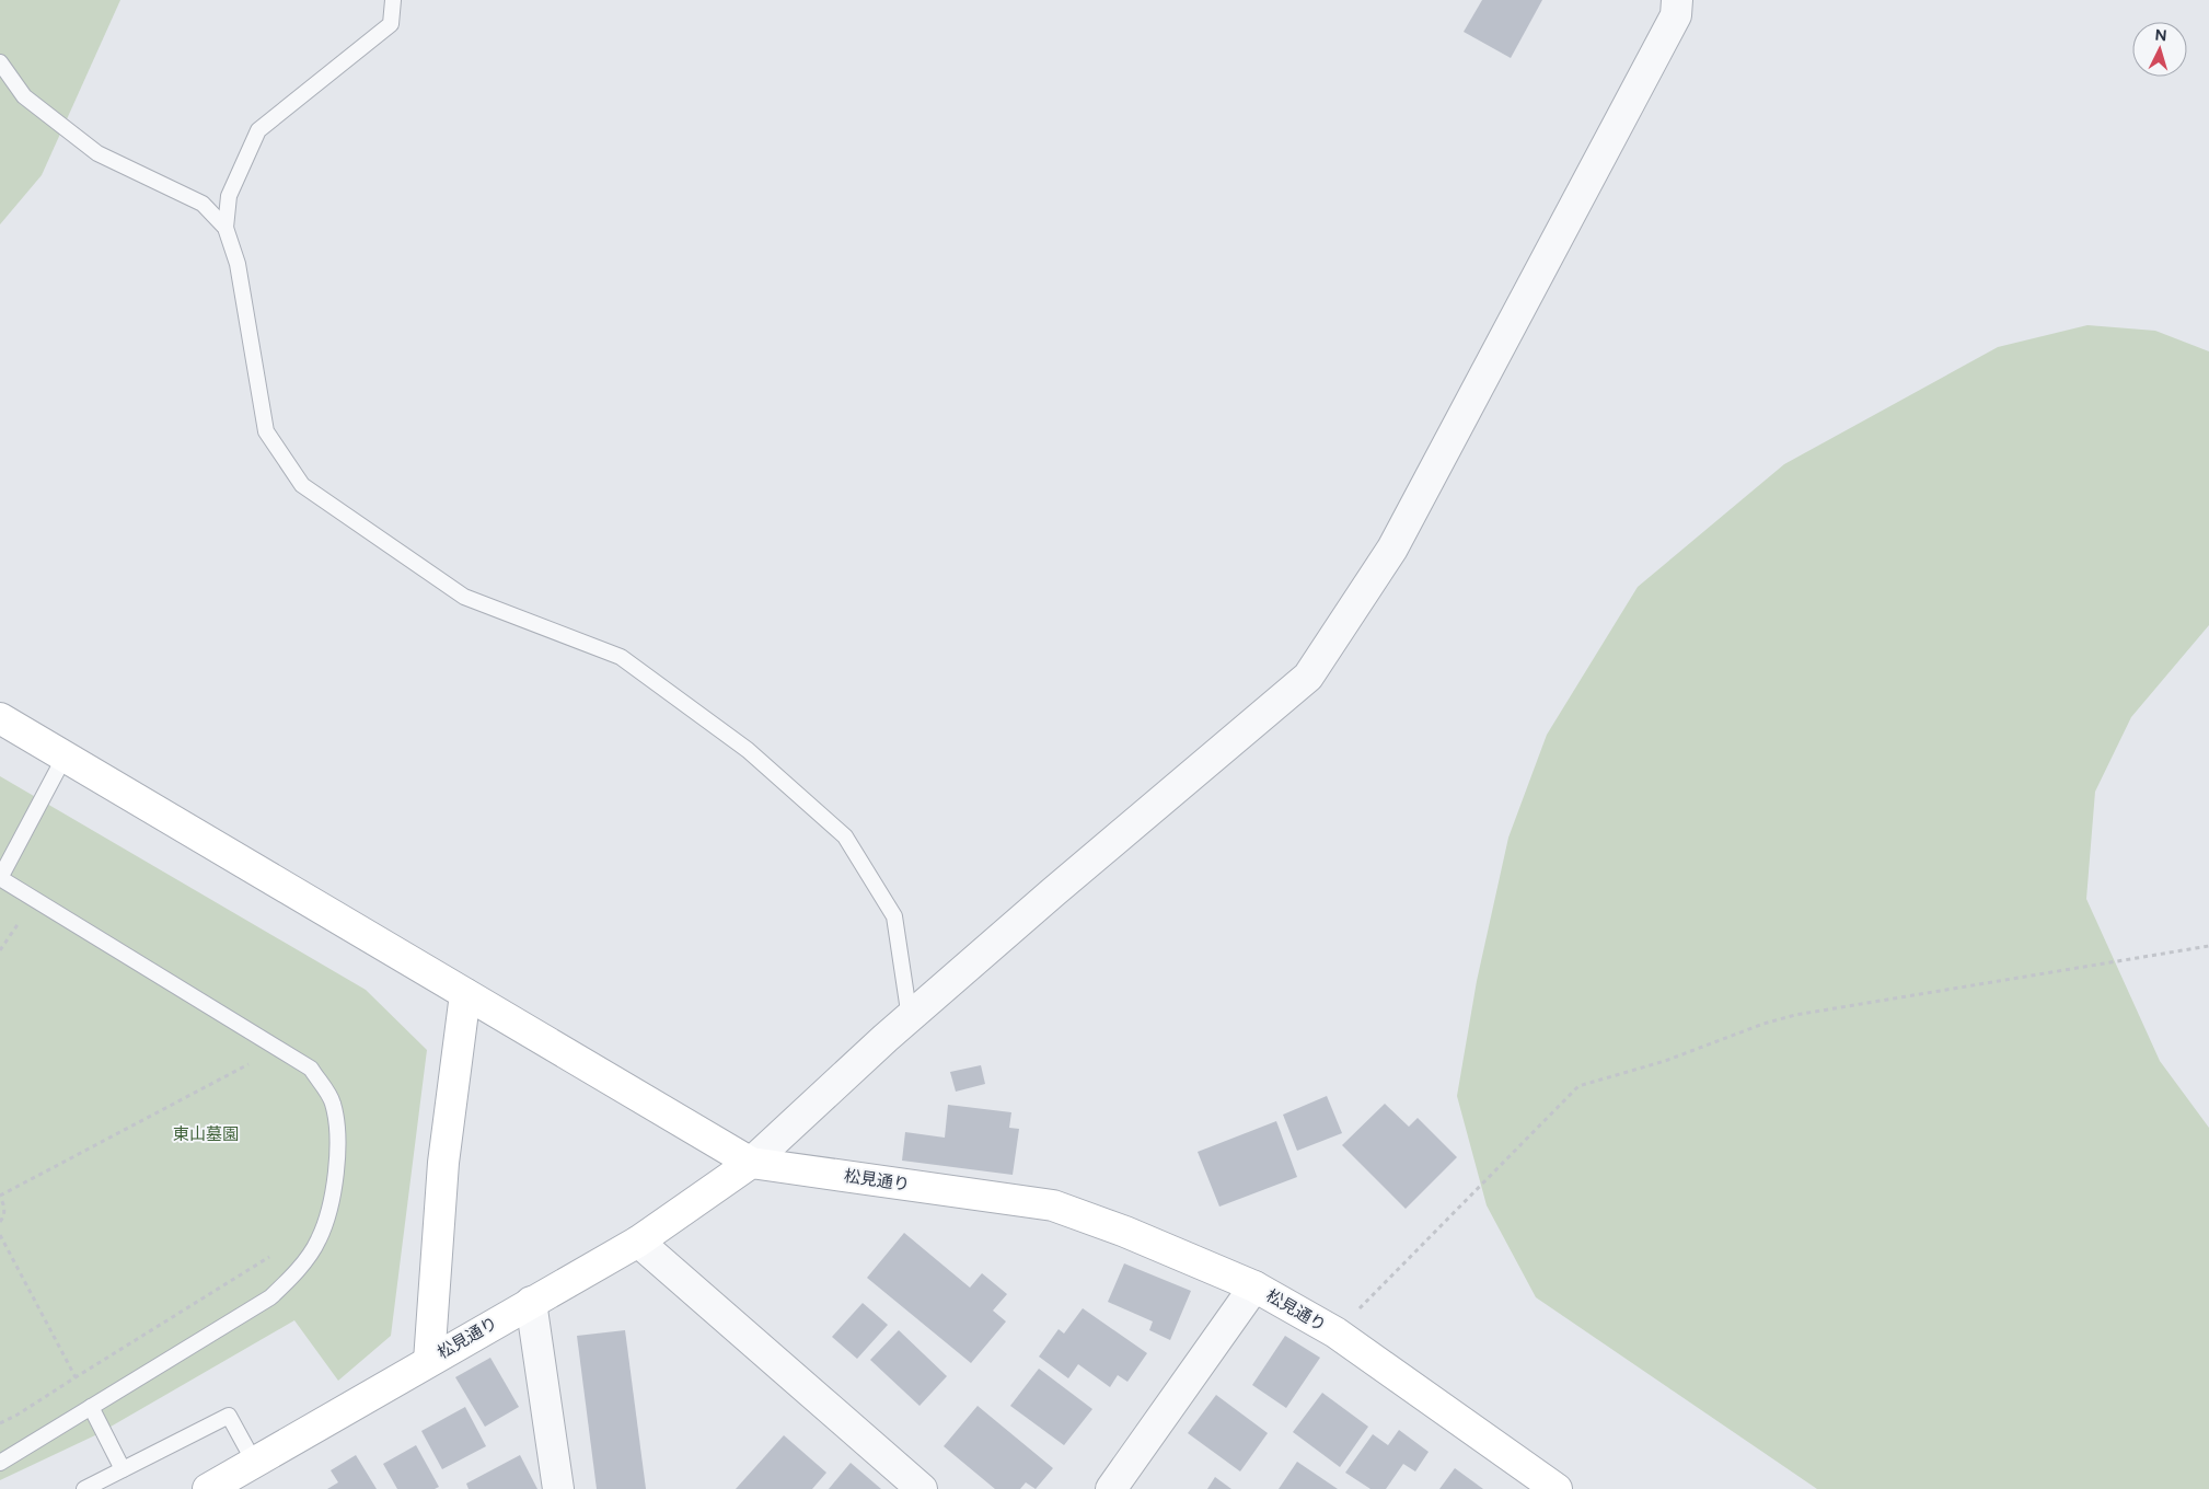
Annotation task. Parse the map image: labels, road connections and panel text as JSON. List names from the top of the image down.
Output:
{
  "streets": {
    "street": ["松見通り"]
  },
  "parks": ["東山墓園"],
  "north": "top"
}
